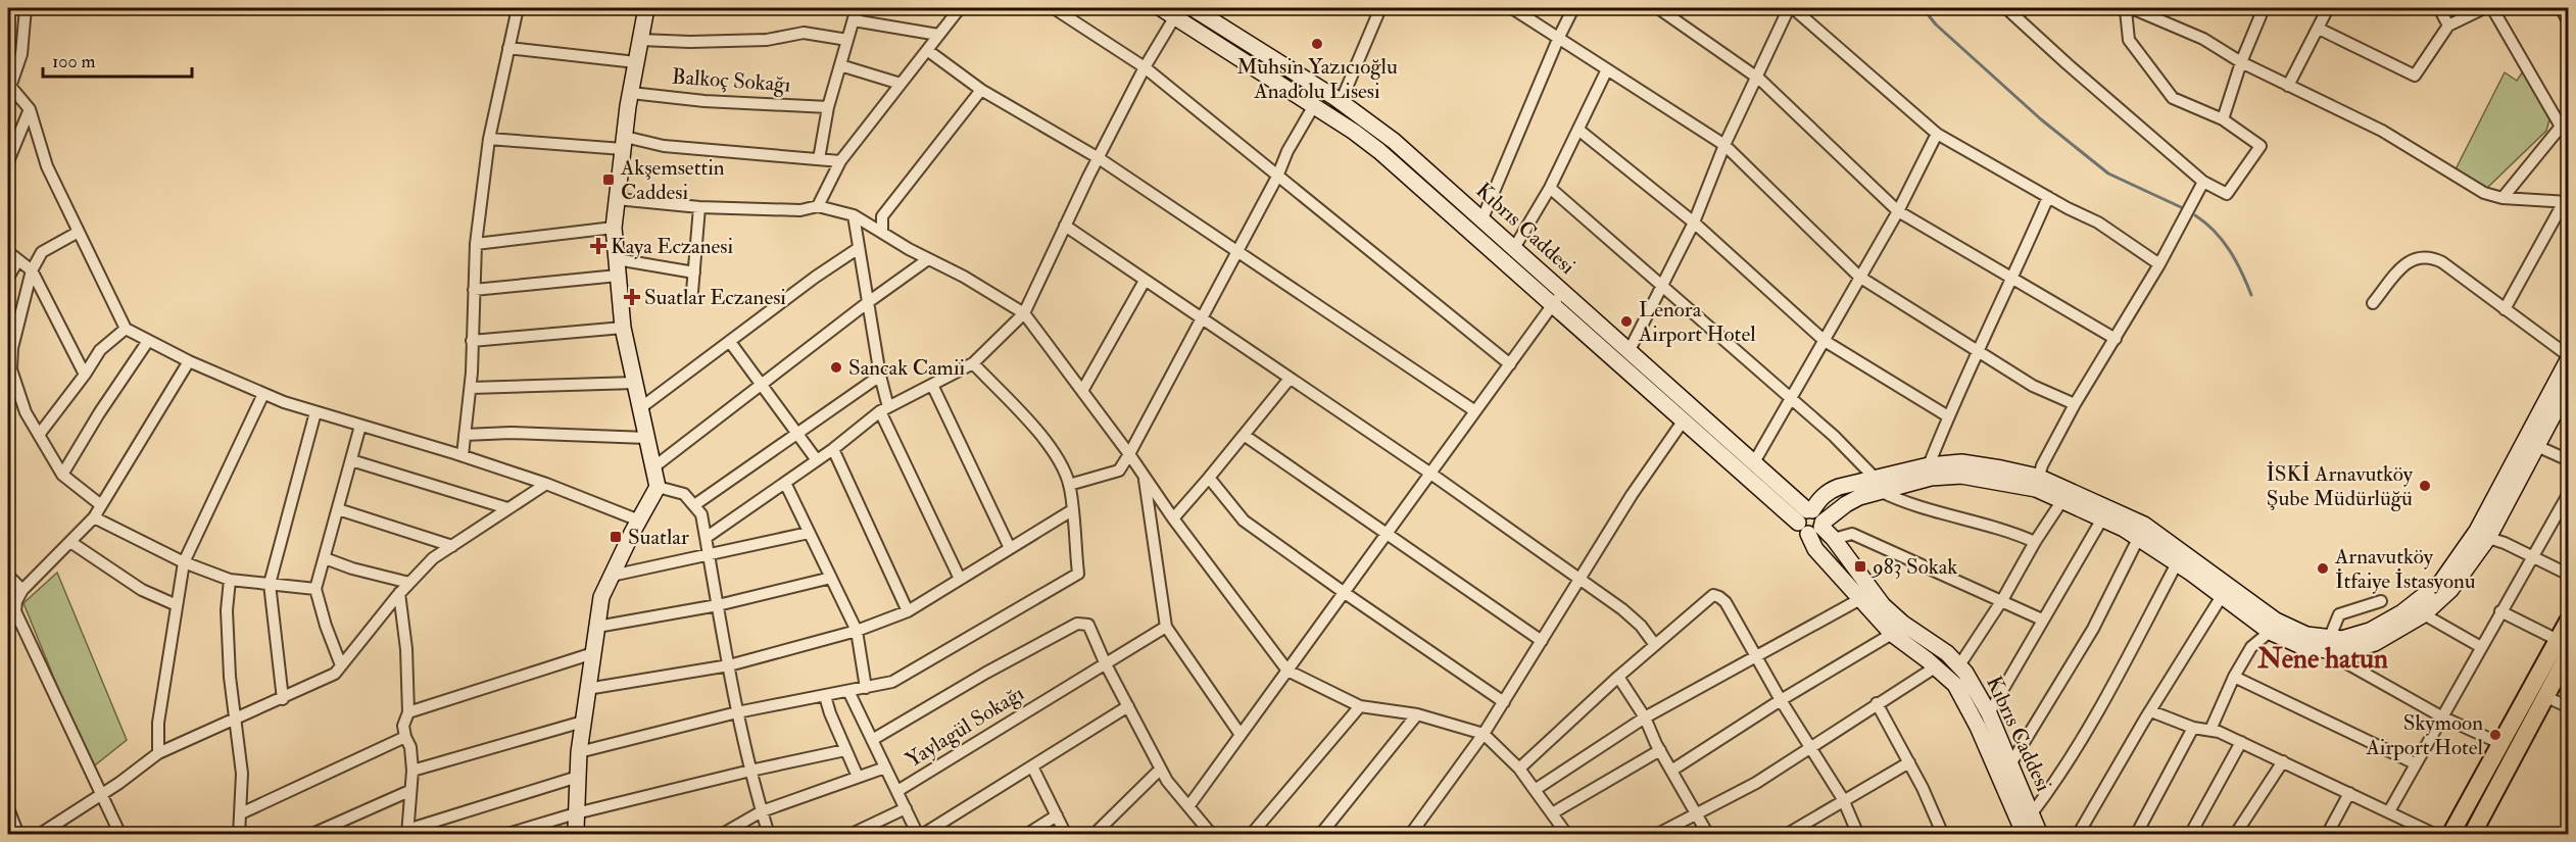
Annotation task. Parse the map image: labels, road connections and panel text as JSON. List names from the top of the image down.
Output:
{
  "streets": {
    "street": ["Balkoç Sokağı", "Kıbrıs Caddesi", "Yaylagül Sokağı"]
  },
  "districts": ["Nene hatun"],
  "places": {
    "other": [
      "Muhsin Yazıcıoğlu Anadolu Lisesi",
      "Lenora Airport Hotel",
      "Sancak Camii",
      "İSKİ Arnavutköy Şube Müdürlüğü",
      "Arnavutköy İtfaiye İstasyonu",
      "Skymoon Airport Hotel"
    ],
    "transit": ["Akşemsettin Caddesi", "Suatlar", "983 Sokak"],
    "health": ["Kaya Eczanesi", "Suatlar Eczanesi"]
  },
  "scale_bar": "100 m"
}
